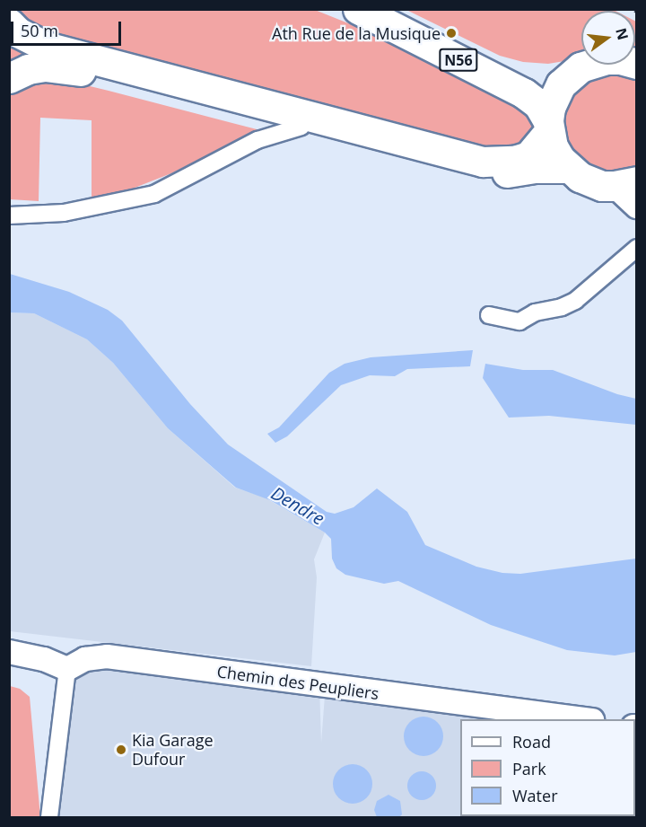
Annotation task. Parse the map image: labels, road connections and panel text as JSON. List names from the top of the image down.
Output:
{
  "streets": {
    "highway": ["N56"],
    "street": ["Chemin des Peupliers"]
  },
  "water": ["Dendre"],
  "places": ["Ath Rue de la Musique", "Kia Garage Dufour"],
  "legend": ["Road", "Park", "Water"],
  "scale_bar": "50 m",
  "north": "right"
}
